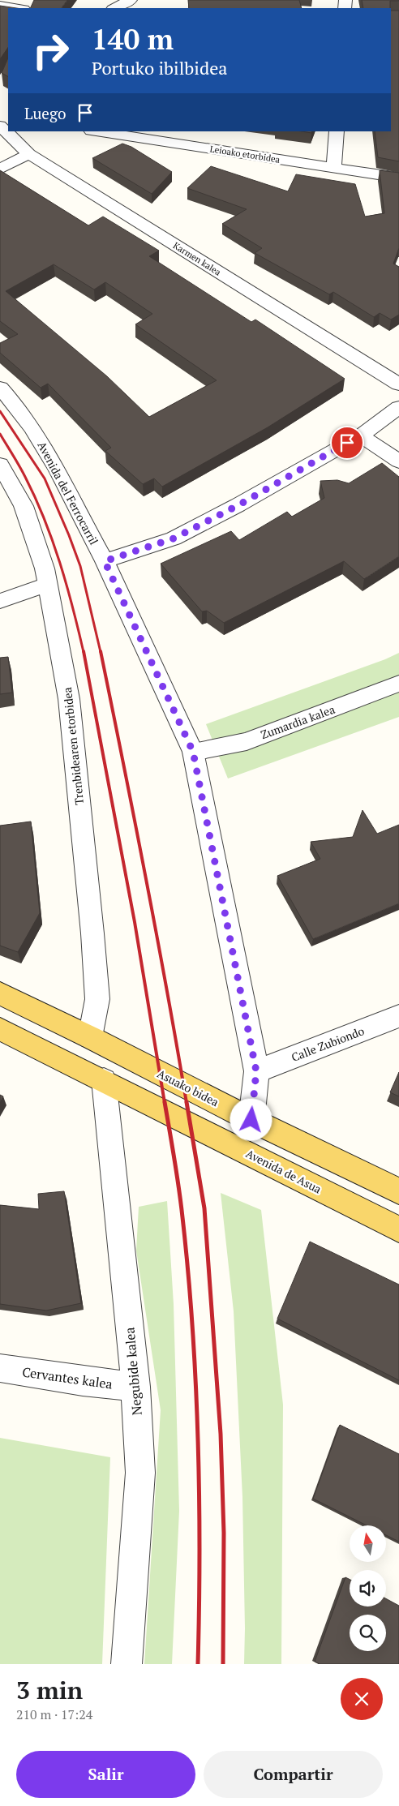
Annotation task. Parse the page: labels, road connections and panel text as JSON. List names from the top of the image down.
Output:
{
  "streets": {
    "main road": ["Asuako bidea", "Avenida de Asua"],
    "street": [
      "Leioako etorbidea",
      "Karmen kalea",
      "Avenida del Ferrocarril",
      "Zumardia kalea",
      "Trenbidearen etorbidea",
      "Calle Zubiondo",
      "Negubide kalea",
      "Cervantes kalea"
    ]
  },
  "crossings": [
    ["Avenida del Ferrocarril", "Zumardia kalea"],
    ["Avenida del Ferrocarril", "Calle Zubiondo"],
    ["Avenida del Ferrocarril", "Asuako bidea"],
    ["Trenbidearen etorbidea", "Asuako bidea"],
    ["Avenida de Asua", "Negubide kalea"],
    ["Negubide kalea", "Cervantes kalea"]
  ],
  "north": "top",
  "page": {
    "turn": ["140 m", "Portuko ibilbidea"],
    "then": "Luego",
    "heading": ["3 min", "210 m · 17:24"],
    "buttons": ["Salir", "Compartir"]
  }
}
